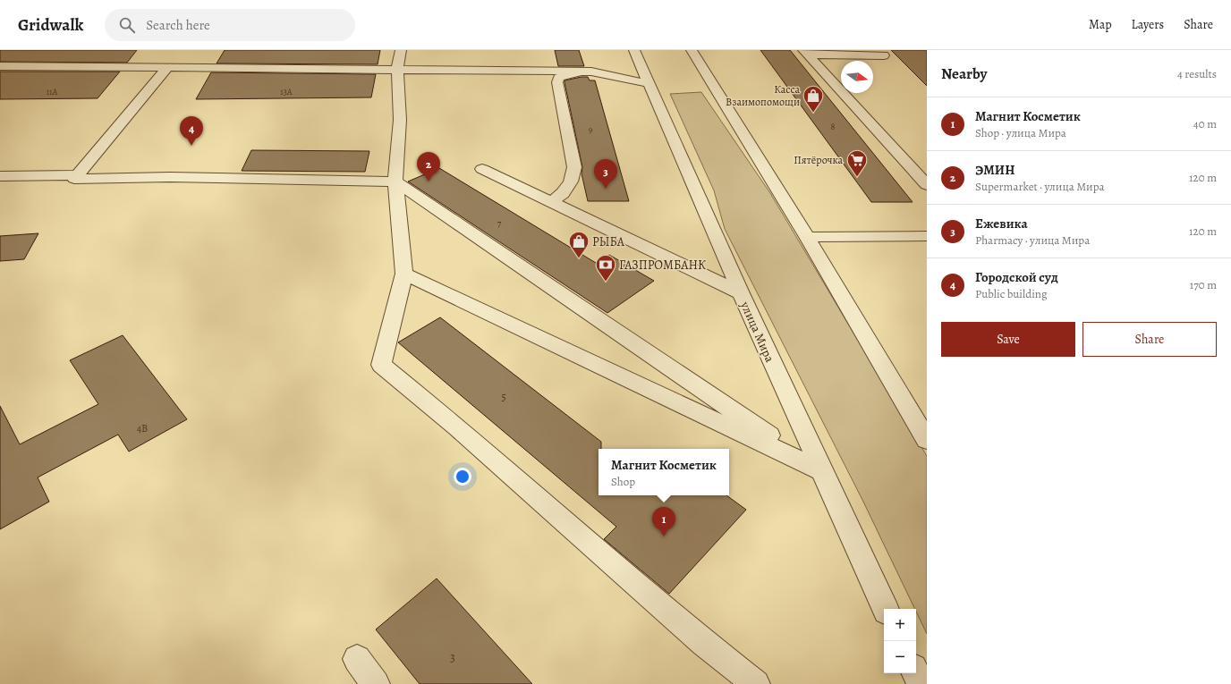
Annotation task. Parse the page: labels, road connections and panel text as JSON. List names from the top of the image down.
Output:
{
  "streets": {
    "street": ["улица Мира"]
  },
  "places": {
    "shop": ["Касса Взаимопомощи", "РЫБА"],
    "supermarket": ["Пятёрочка"],
    "bank": ["ГАЗПРОМБАНК"]
  },
  "house_numbers": [
    "11А",
    "13А",
    "8",
    "9",
    "7",
    "5",
    "4В",
    "3"
  ],
  "north": "right",
  "page": {
    "header": "Gridwalk",
    "search": "Search here",
    "nav": ["Map", "Layers", "Share"],
    "heading": ["Nearby", "4 results"],
    "list": [
      {
        "mark": "1",
        "name": "Магнит Косметик",
        "note": "Shop · улица Мира",
        "value": "40 m"
      },
      {
        "mark": "2",
        "name": "ЭМИН",
        "note": "Supermarket · улица Мира",
        "value": "120 m"
      },
      {
        "mark": "3",
        "name": "Ежевика",
        "note": "Pharmacy · улица Мира",
        "value": "120 m"
      },
      {
        "mark": "4",
        "name": "Городской суд",
        "note": "Public building",
        "value": "170 m"
      }
    ],
    "pins": [
      "4",
      "2",
      "3",
      "1"
    ],
    "buttons": ["Save", "Share"],
    "popup": ["Магнит Косметик", "Shop"],
    "map_buttons": ["+", "−"]
  }
}
